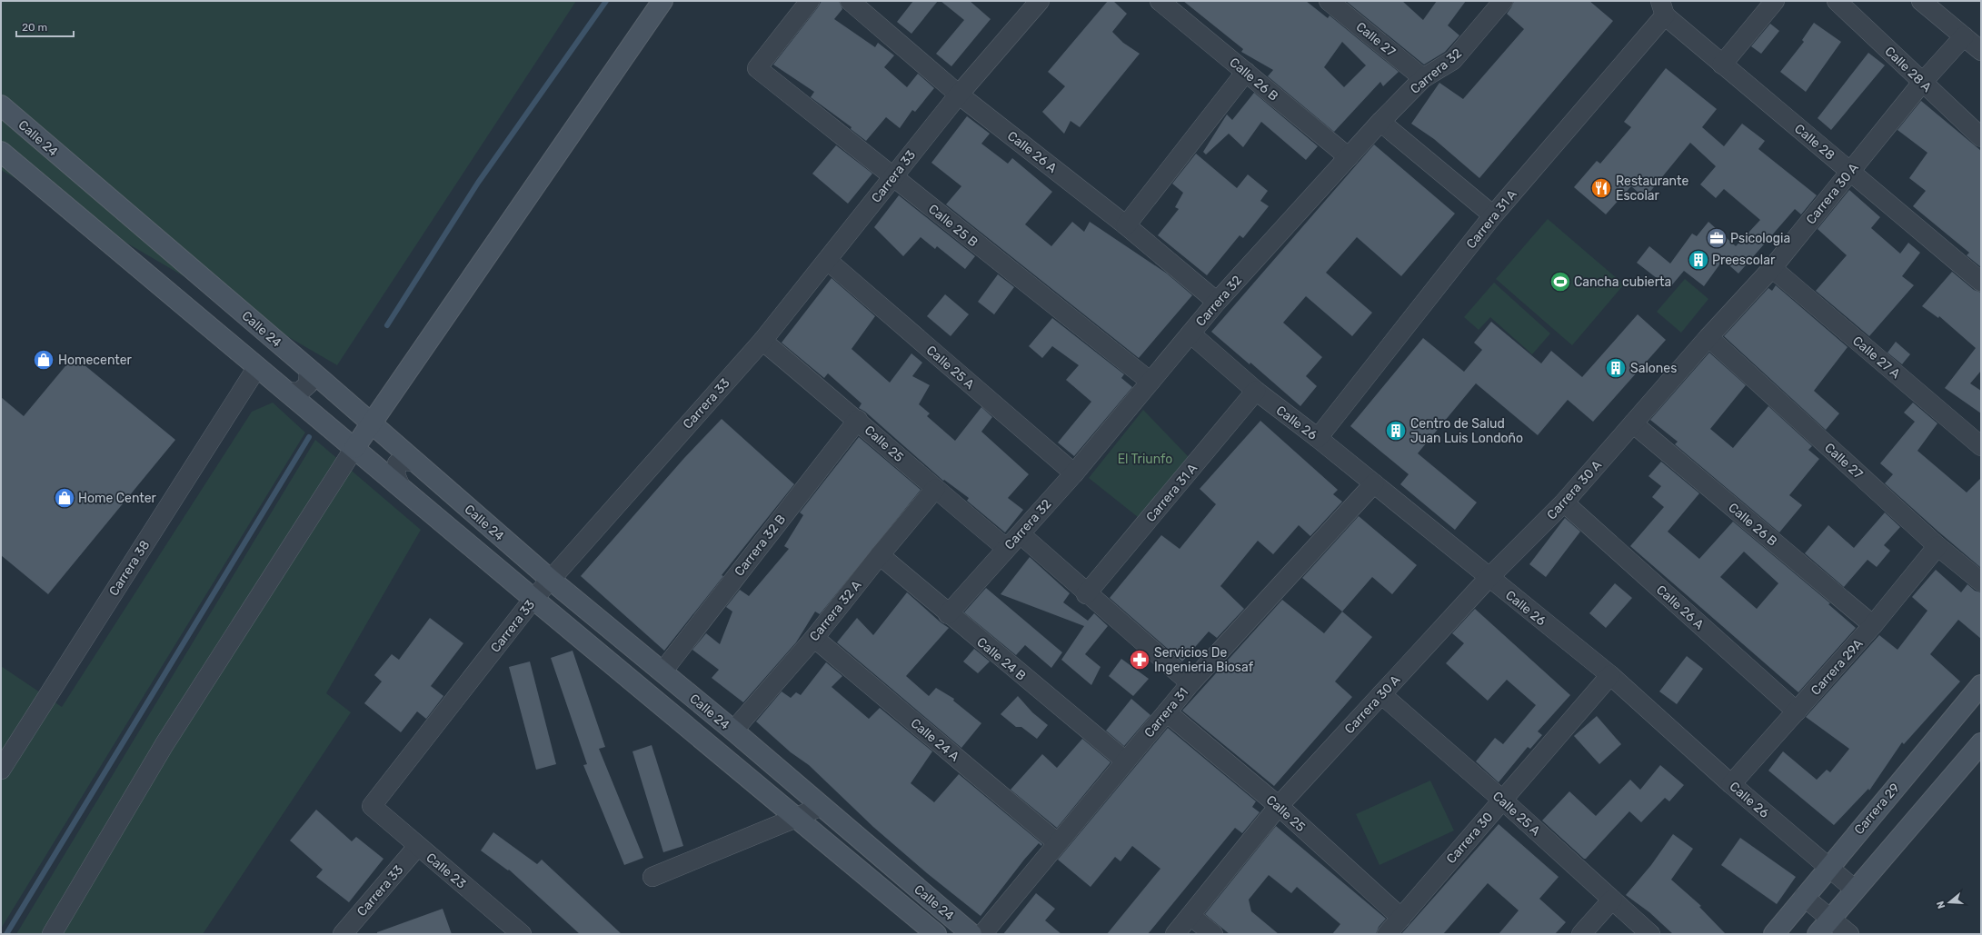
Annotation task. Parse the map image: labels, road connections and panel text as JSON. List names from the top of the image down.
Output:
{
  "streets": {
    "street": [
      "Calle 27",
      "Calle 28 A",
      "Carrera 32",
      "Calle 26 B",
      "Calle 24",
      "Calle 28",
      "Calle 26 A",
      "Carrera 33",
      "Carrera 30 A",
      "Carrera 31 A",
      "Calle 25 B",
      "Calle 27 A",
      "Calle 25 A",
      "Calle 26",
      "Calle 25",
      "Carrera 32 B",
      "Carrera 38",
      "Carrera 32 A",
      "Calle 24 B",
      "Carrera 29A",
      "Carrera 31",
      "Calle 24 A",
      "Carrera 29",
      "Carrera 30",
      "Calle 23"
    ]
  },
  "crossings": [
    ["Calle 27", "Carrera 32"],
    ["Calle 27", "Carrera 30 A"],
    ["Calle 27", "Carrera 29A"],
    ["Calle 28 A", "Carrera 30 A"],
    ["Carrera 32", "Calle 26 B"],
    ["Carrera 32", "Calle 26 A"],
    ["Carrera 32", "Calle 25 B"],
    ["Carrera 32", "Calle 25 A"],
    ["Carrera 32", "Calle 26"],
    ["Carrera 32", "Calle 25"],
    ["Carrera 32", "Calle 24 B"],
    ["Calle 26 B", "Carrera 30 A"],
    ["Calle 26 B", "Carrera 29A"],
    ["Calle 24", "Carrera 33"],
    ["Calle 24", "Carrera 32 B"],
    ["Calle 24", "Carrera 38"],
    ["Calle 24", "Carrera 32 A"],
    ["Calle 28", "Carrera 30 A"],
    ["Calle 28", "Carrera 31 A"],
    ["Calle 26 A", "Carrera 33"],
    ["Calle 26 A", "Carrera 30 A"],
    ["Calle 26 A", "Carrera 29A"],
    ["Carrera 33", "Calle 25 B"],
    ["Carrera 33", "Calle 25 A"],
    ["Carrera 33", "Calle 25"],
    ["Carrera 33", "Calle 23"],
    ["Carrera 30 A", "Calle 27 A"],
    ["Carrera 30 A", "Calle 25 A"],
    ["Carrera 30 A", "Calle 26"],
    ["Carrera 30 A", "Calle 25"],
    ["Carrera 31 A", "Calle 26"],
    ["Calle 25 A", "Carrera 30"],
    ["Calle 26", "Carrera 29A"],
    ["Calle 26", "Carrera 31"],
    ["Calle 26", "Carrera 29"],
    ["Calle 26", "Carrera 30"],
    ["Calle 25", "Carrera 32 B"],
    ["Calle 25", "Carrera 32 A"],
    ["Calle 25", "Carrera 31"],
    ["Calle 25", "Carrera 30"],
    ["Carrera 32 A", "Calle 24 B"],
    ["Carrera 32 A", "Calle 24 A"],
    ["Calle 24 B", "Carrera 31"],
    ["Carrera 31", "Calle 24 A"]
  ],
  "parks": ["El Triunfo"],
  "places": {
    "restaurant": ["Restaurante Escolar"],
    "office": ["Psicologia"],
    "building": ["Preescolar", "Salones", "Centro de Salud Juan Luis Londoño"],
    "sports": ["Cancha cubierta"],
    "shop": ["Homecenter", "Home Center"],
    "pharmacy": ["Servicios De Ingenieria Biosaf"]
  },
  "scale_bar": "20 m",
  "north": "left"
}
